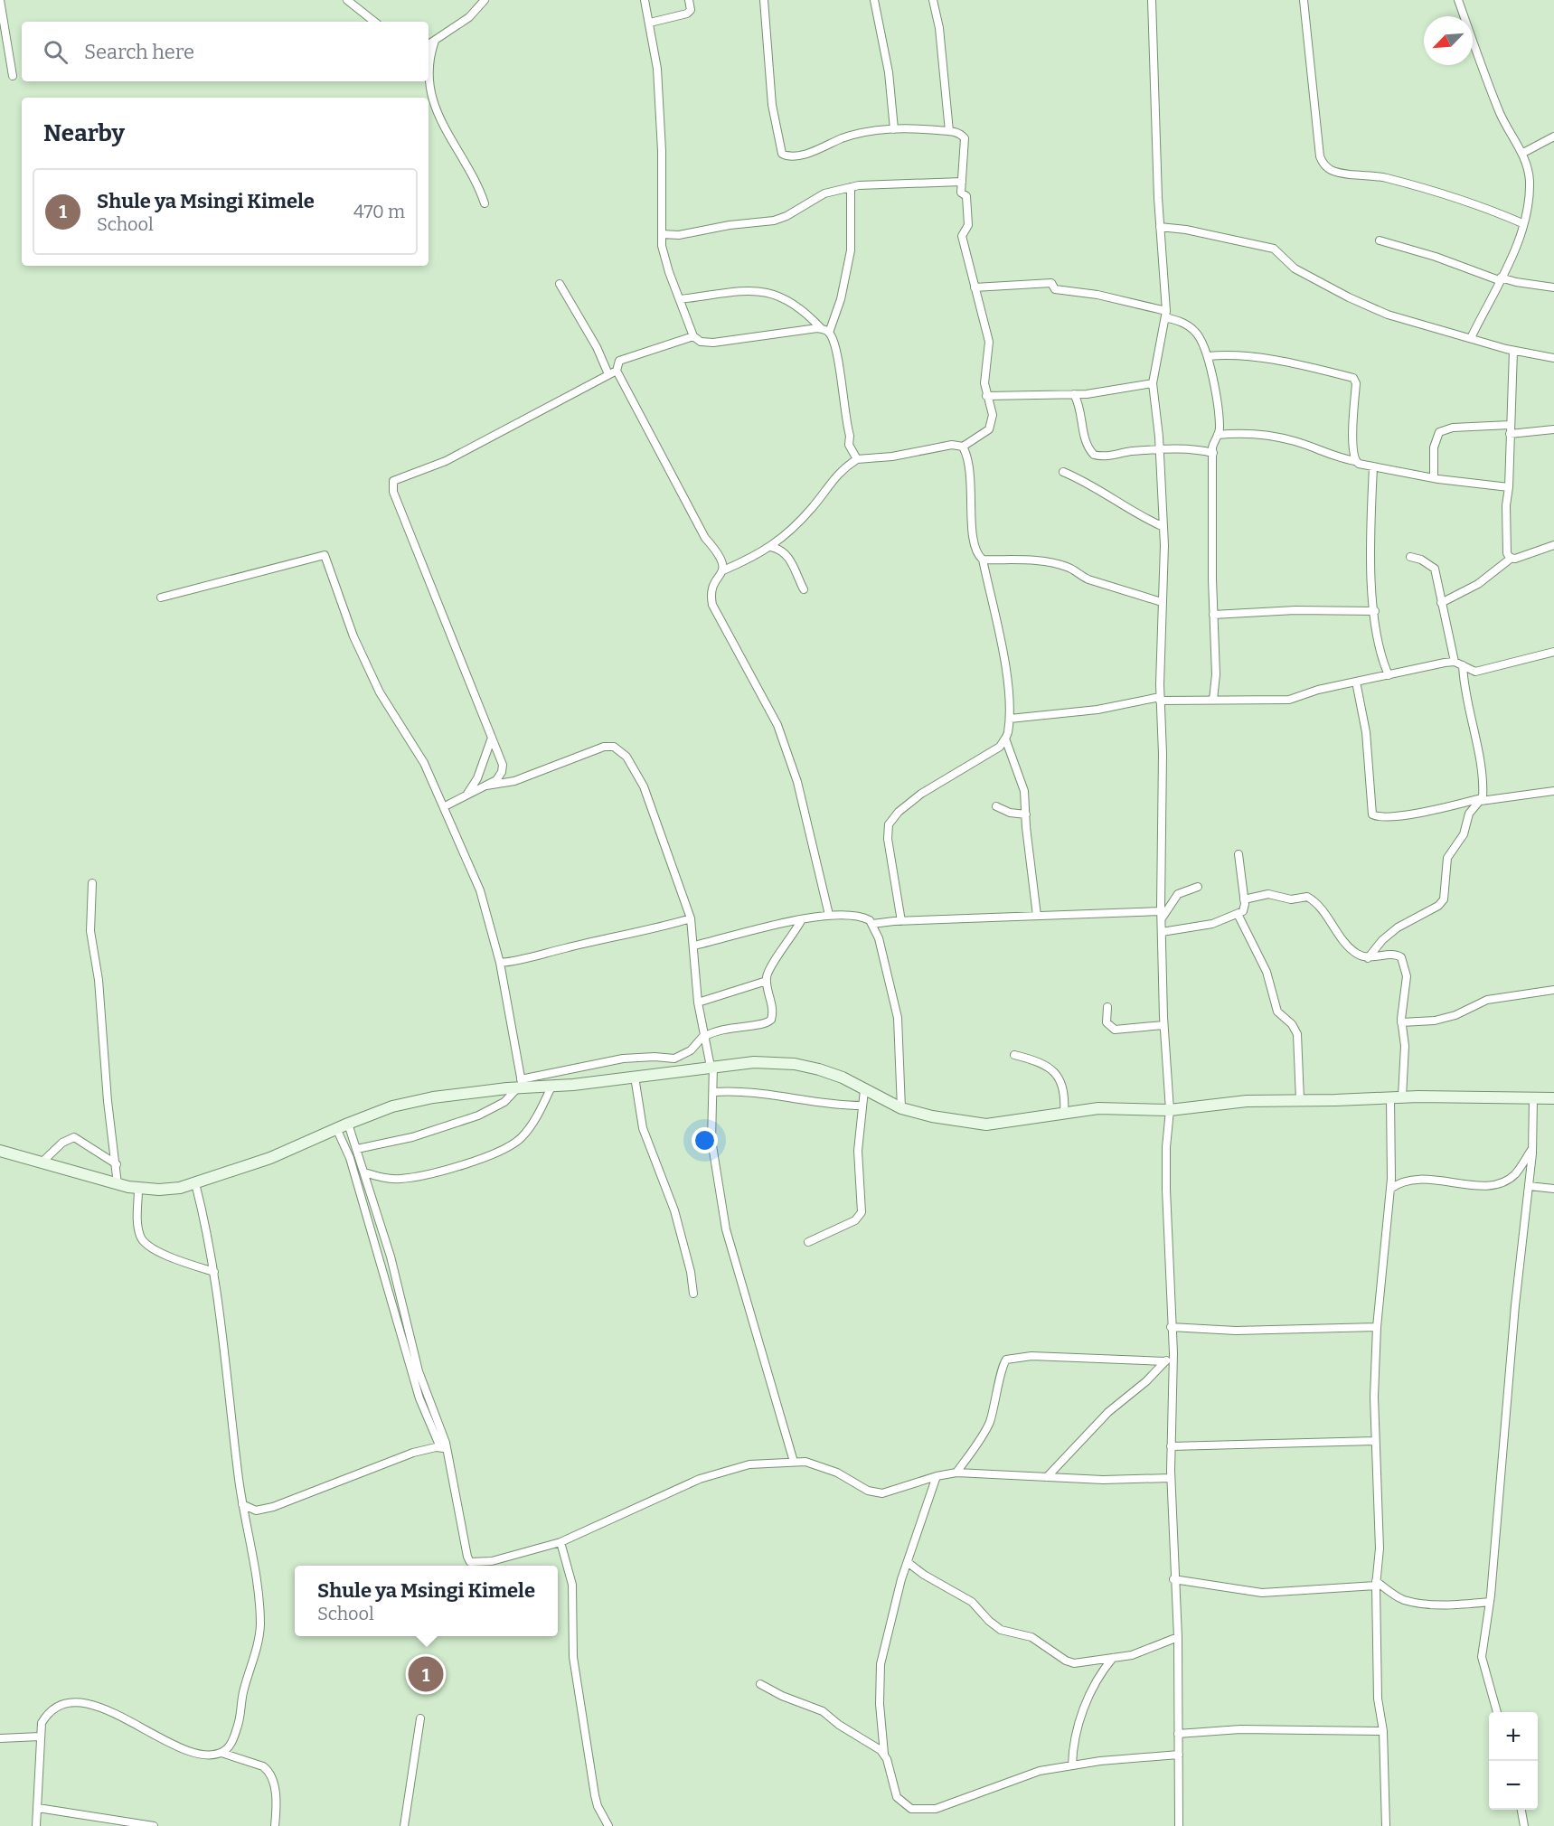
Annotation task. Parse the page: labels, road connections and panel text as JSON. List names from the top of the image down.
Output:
{
  "north": "bottom left",
  "page": {
    "search": "Search here",
    "heading": "Nearby",
    "list": [
      {
        "mark": "1",
        "name": "Shule ya Msingi Kimele",
        "note": "School",
        "value": "470 m"
      }
    ],
    "popup": ["Shule ya Msingi Kimele", "School"],
    "pins": "1",
    "map_buttons": ["+", "−"]
  }
}
